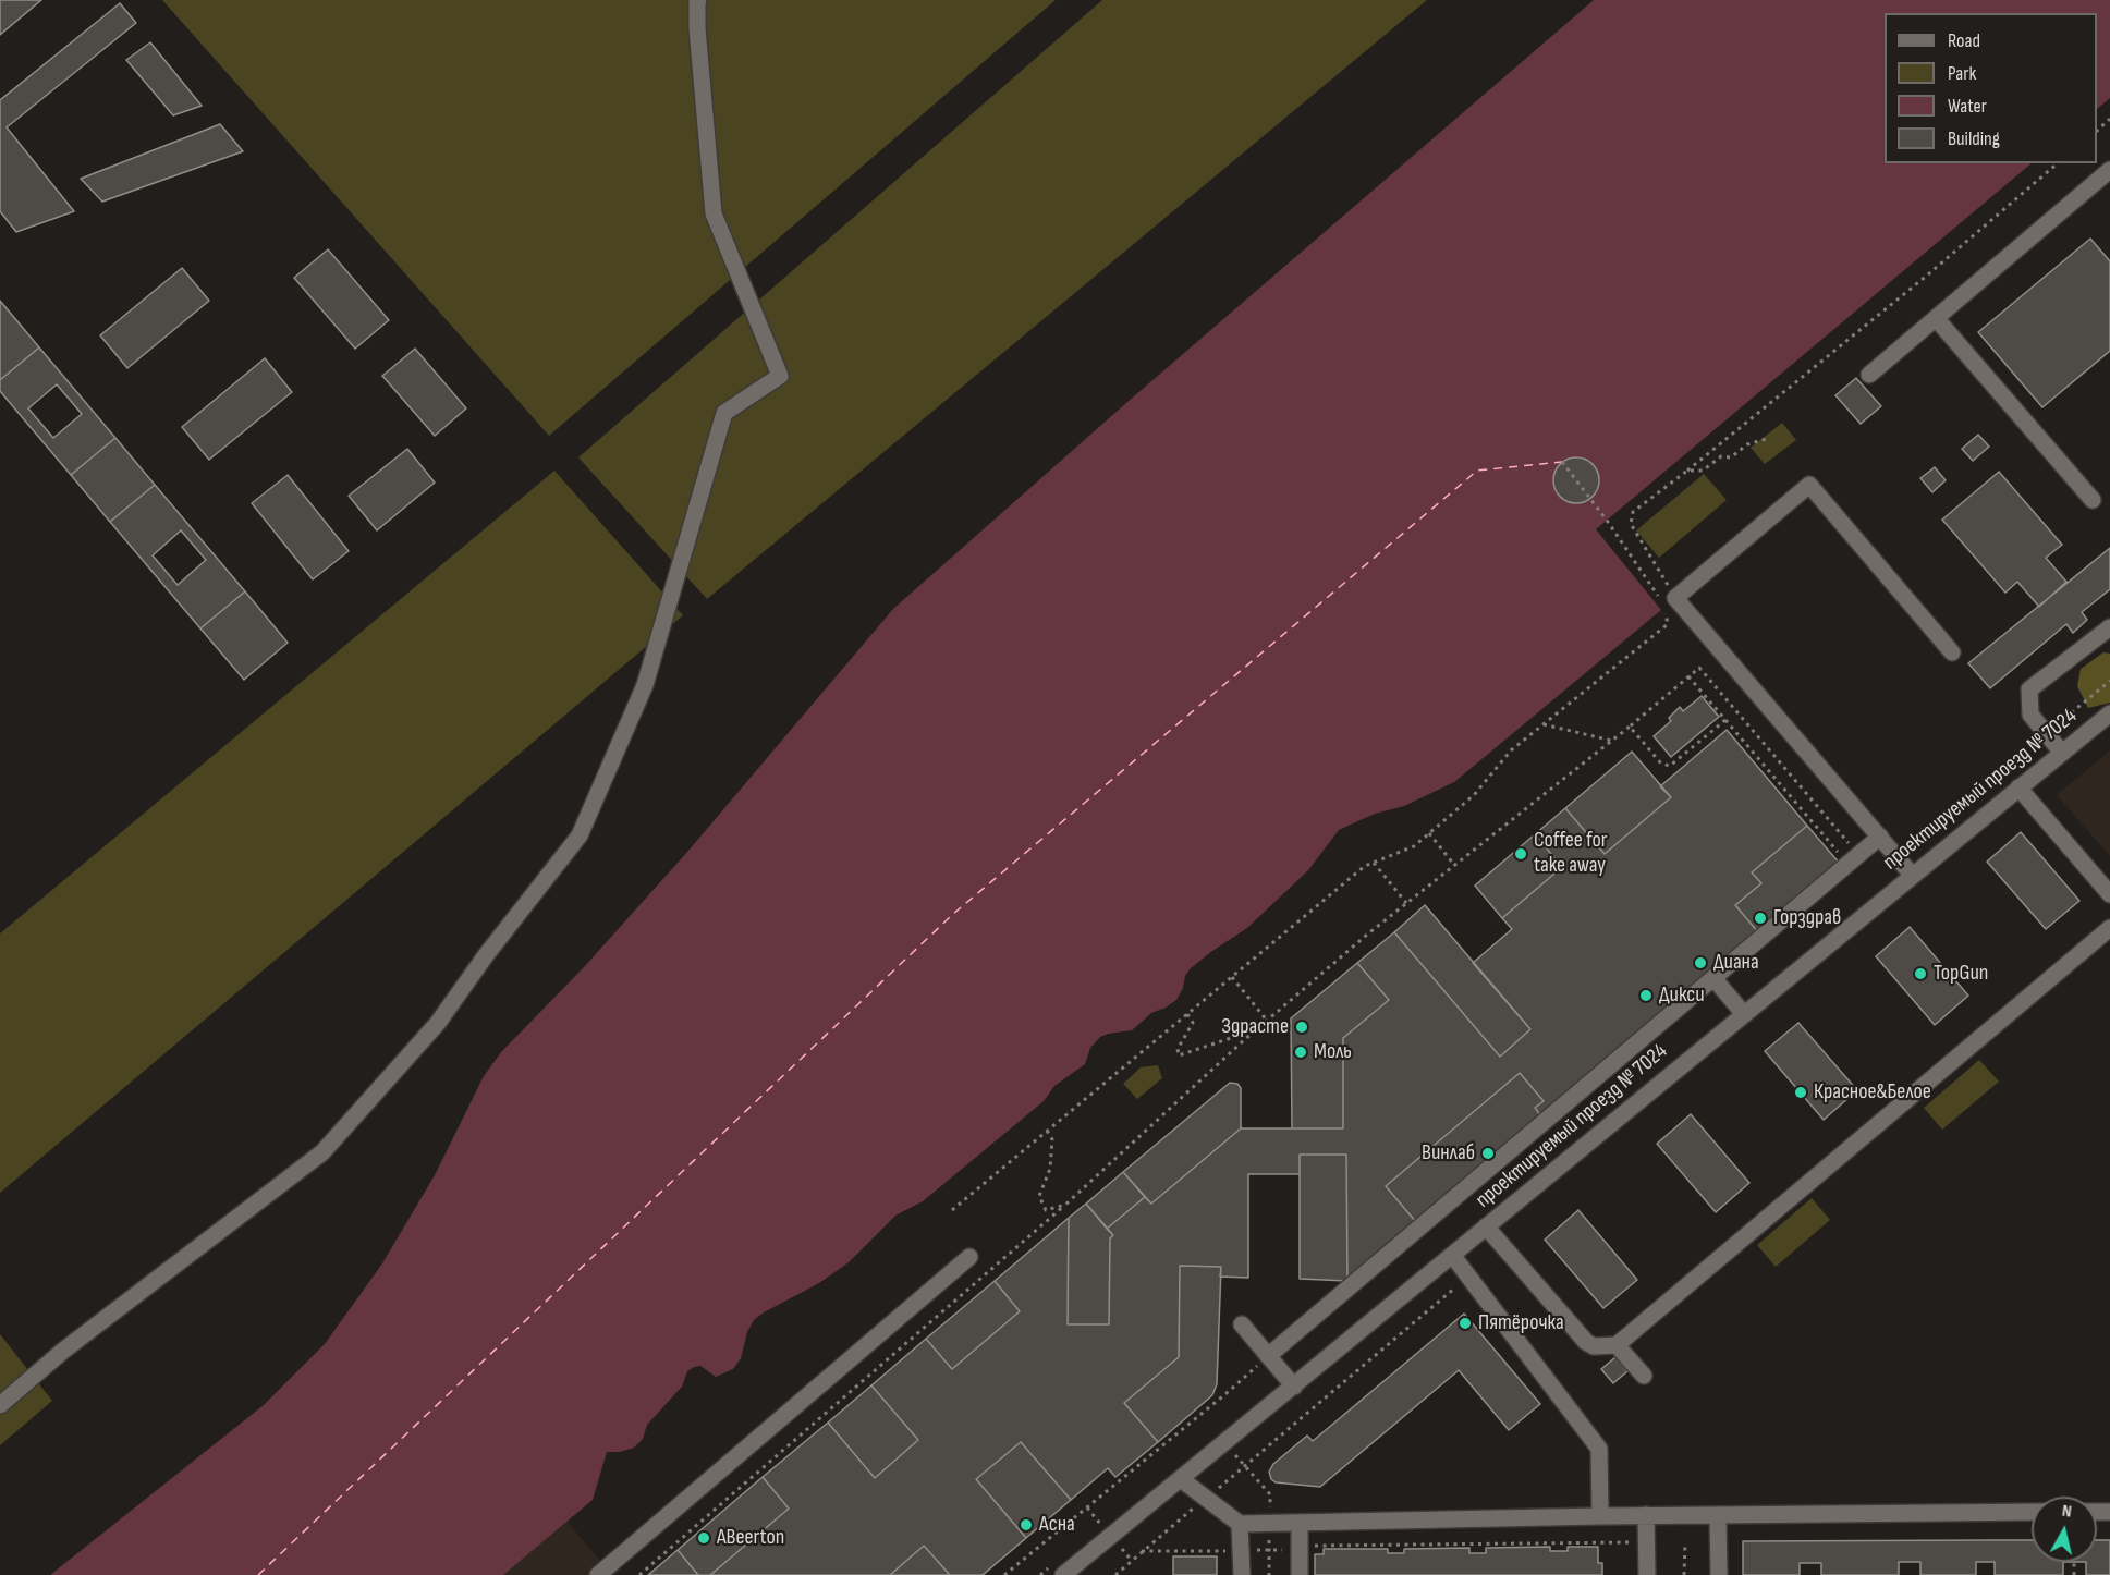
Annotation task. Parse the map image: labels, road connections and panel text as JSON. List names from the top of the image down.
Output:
{
  "streets": {
    "street": ["проектируемый проезд № 7024"]
  },
  "places": [
    "Coffee for take away",
    "Горздрав",
    "Диана",
    "TopGun",
    "Дикси",
    "Здрасте",
    "Моль",
    "Красное&Белое",
    "Винлаб",
    "Пятёрочка",
    "Асна",
    "ABeerton"
  ],
  "legend": [
    "Road",
    "Park",
    "Water",
    "Building"
  ],
  "north": "top"
}
